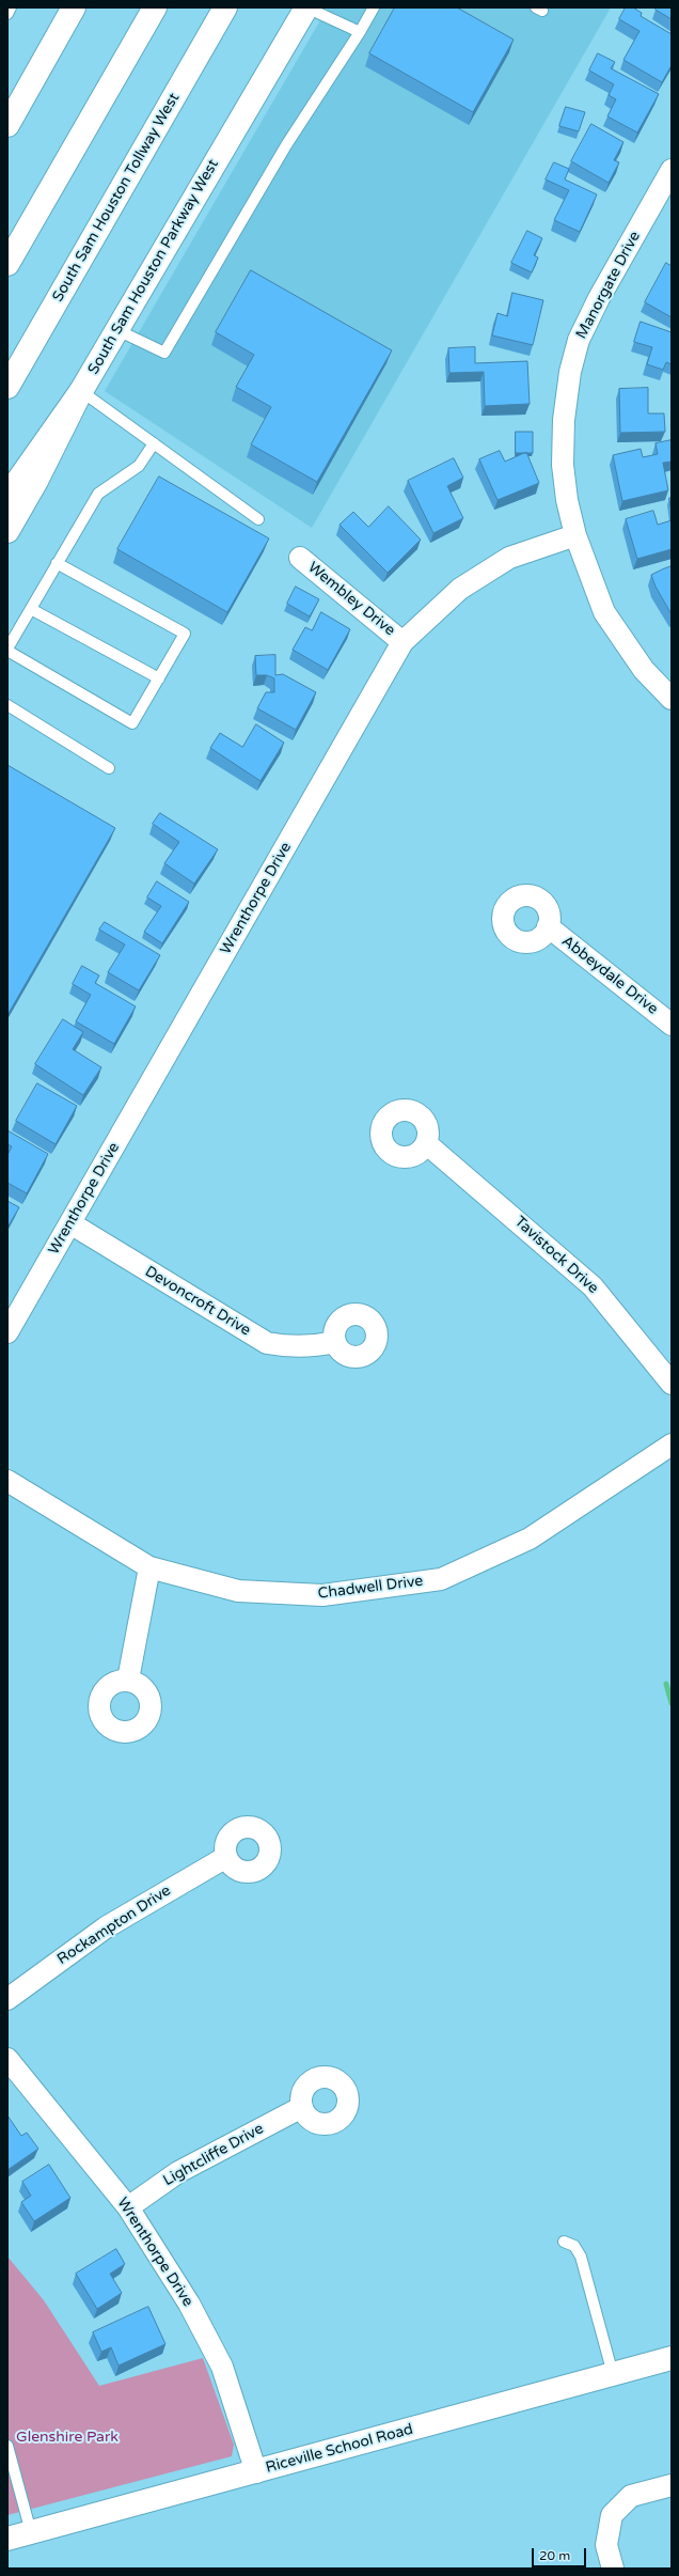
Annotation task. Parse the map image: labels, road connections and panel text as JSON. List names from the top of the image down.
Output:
{
  "streets": {
    "main road": ["South Sam Houston Tollway West", "South Sam Houston Parkway West", "Riceville School Road"],
    "street": [
      "Manorgate Drive",
      "Wembley Drive",
      "Wrenthorpe Drive",
      "Abbeydale Drive",
      "Tavistock Drive",
      "Devoncroft Drive",
      "Chadwell Drive",
      "Rockampton Drive",
      "Lightcliffe Drive"
    ]
  },
  "crossings": [
    ["Manorgate Drive", "Wrenthorpe Drive"],
    ["Wembley Drive", "Wrenthorpe Drive"],
    ["Wrenthorpe Drive", "Devoncroft Drive"],
    ["Wrenthorpe Drive", "Lightcliffe Drive"],
    ["Wrenthorpe Drive", "Riceville School Road"]
  ],
  "parks": ["Glenshire Park"],
  "scale_bar": "20 m"
}
